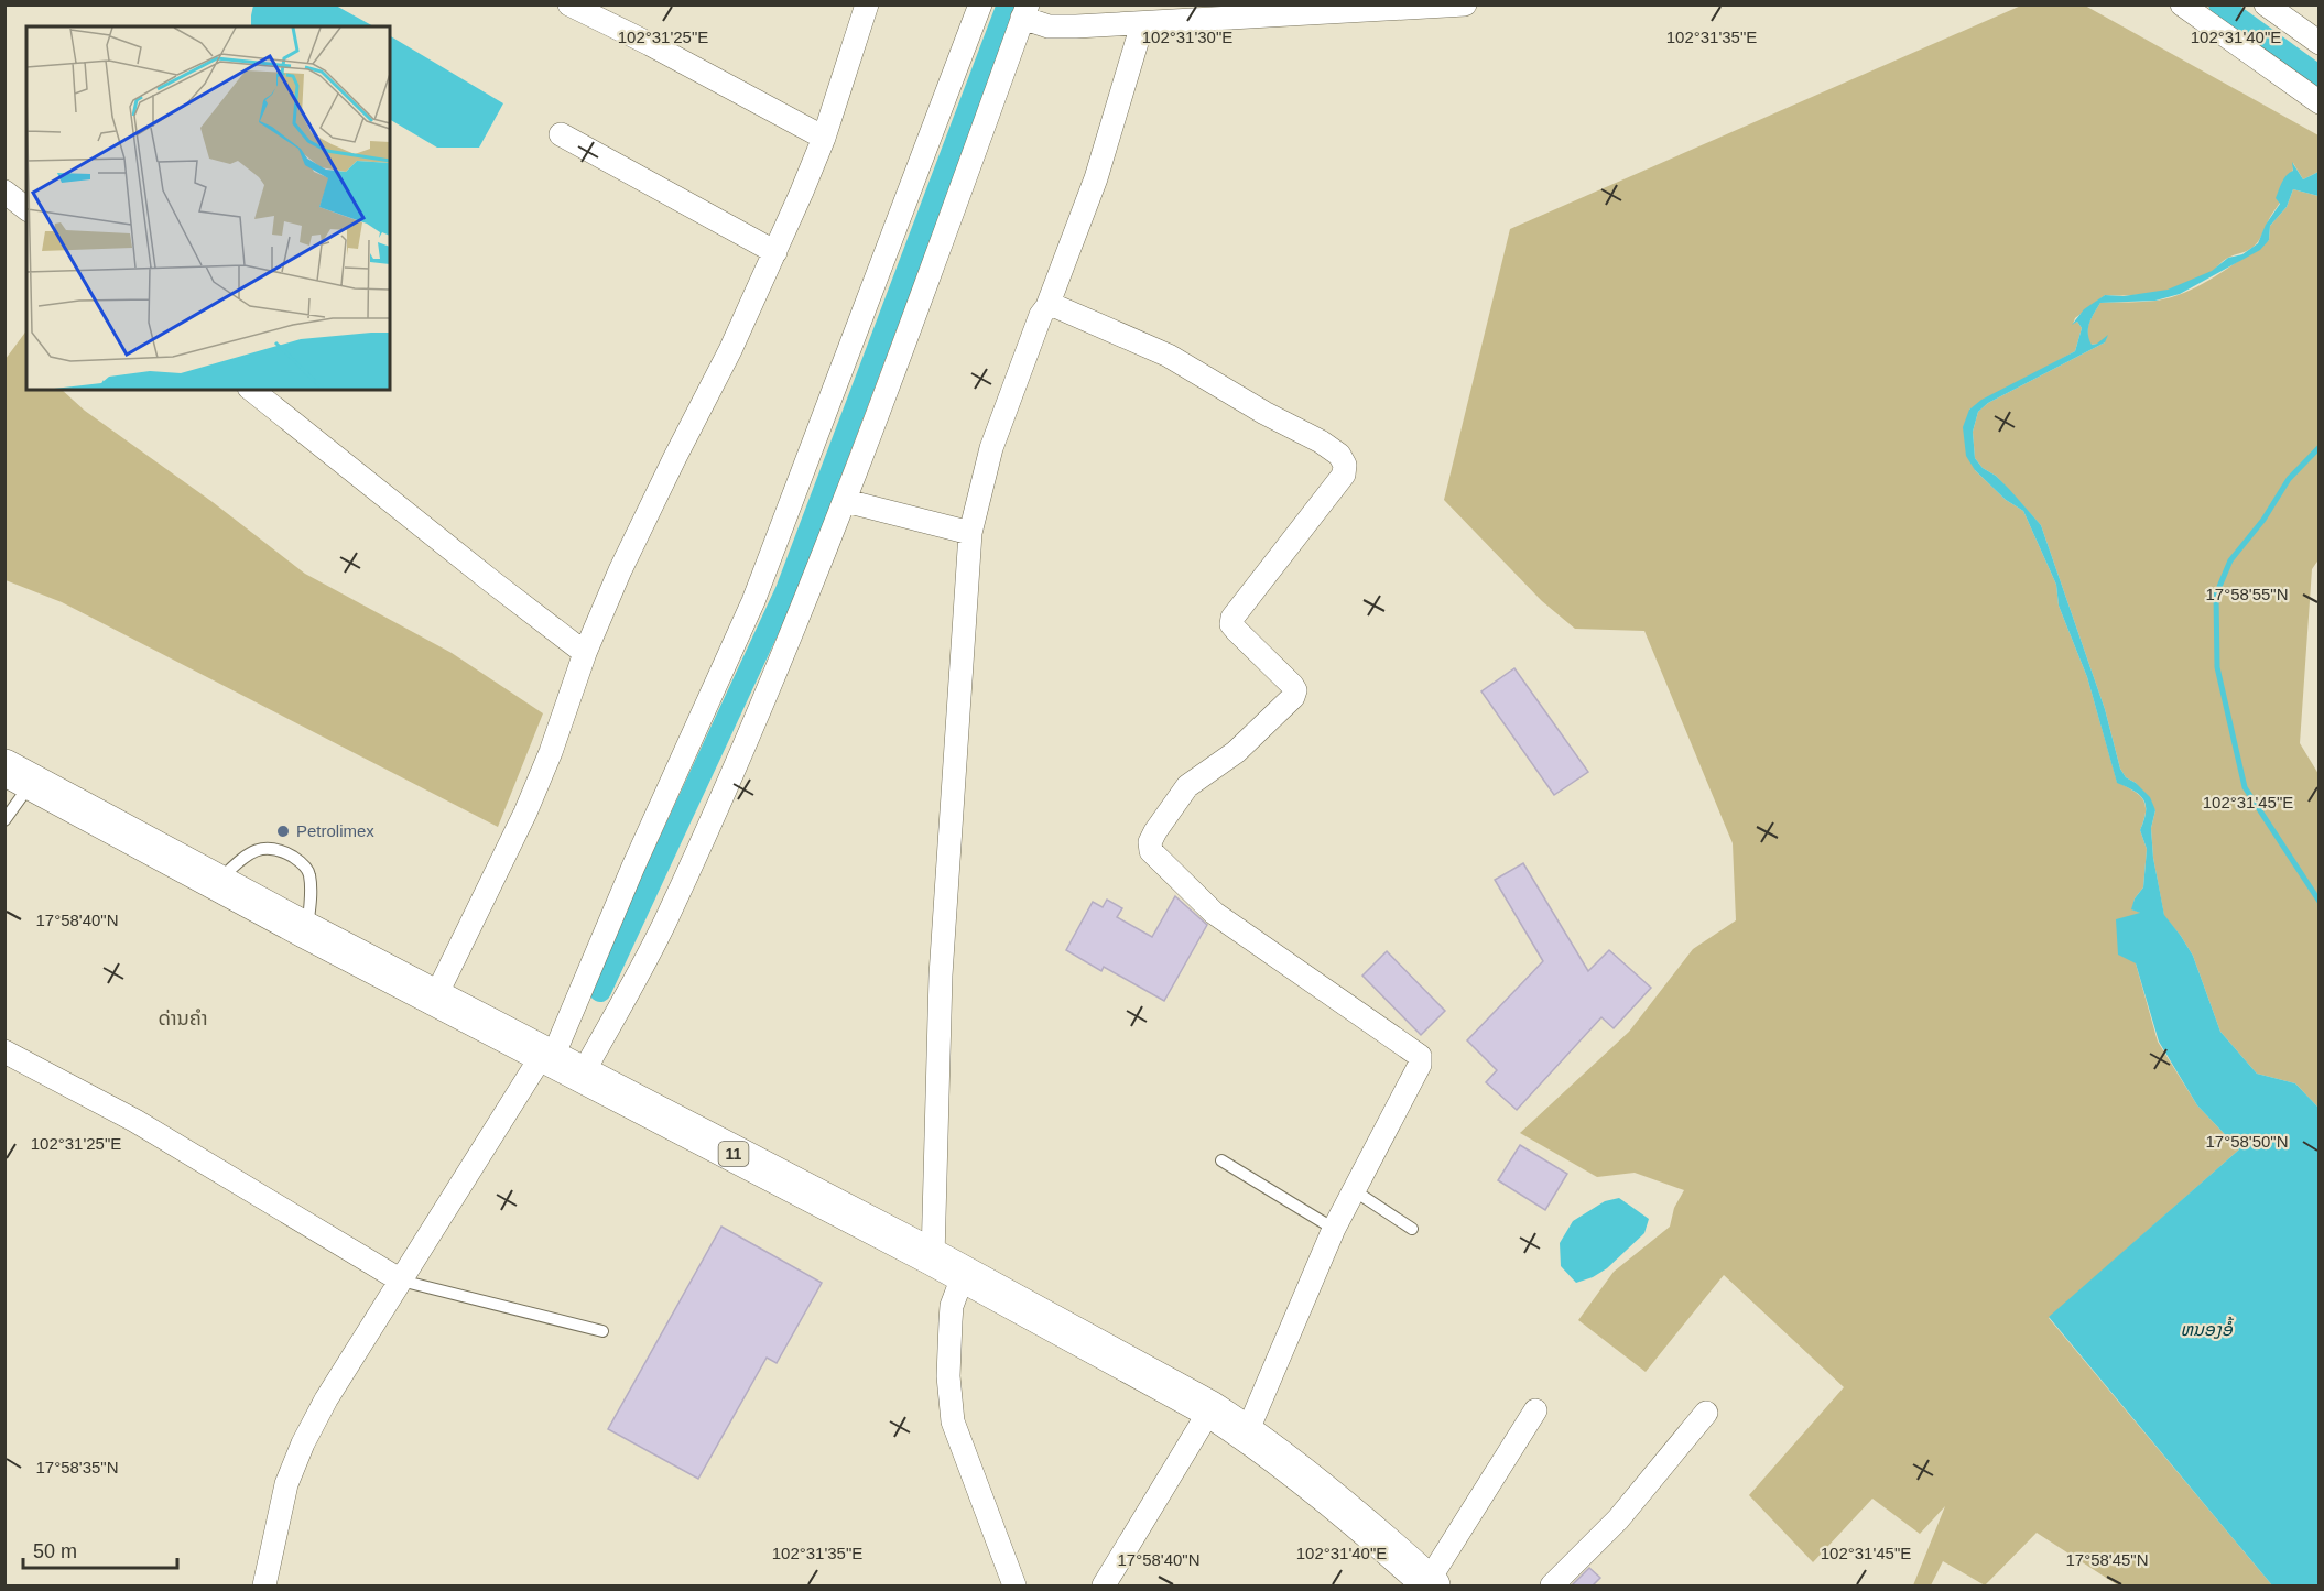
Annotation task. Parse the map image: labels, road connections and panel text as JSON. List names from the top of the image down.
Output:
{
  "streets": {
    "highway": ["11"]
  },
  "districts": ["ດ່ານຄໍາ"],
  "water": ["ຫນອງອໍ້"],
  "places": ["Petrolimex"],
  "scale_bar": "50 m",
  "coordinates": [
    "102°31'25\"E",
    "102°31'30\"E",
    "102°31'35\"E",
    "102°31'40\"E",
    "17°58'55\"N",
    "102°31'45\"E",
    "17°58'40\"N",
    "17°58'50\"N",
    "17°58'35\"N",
    "17°58'45\"N"
  ]
}
